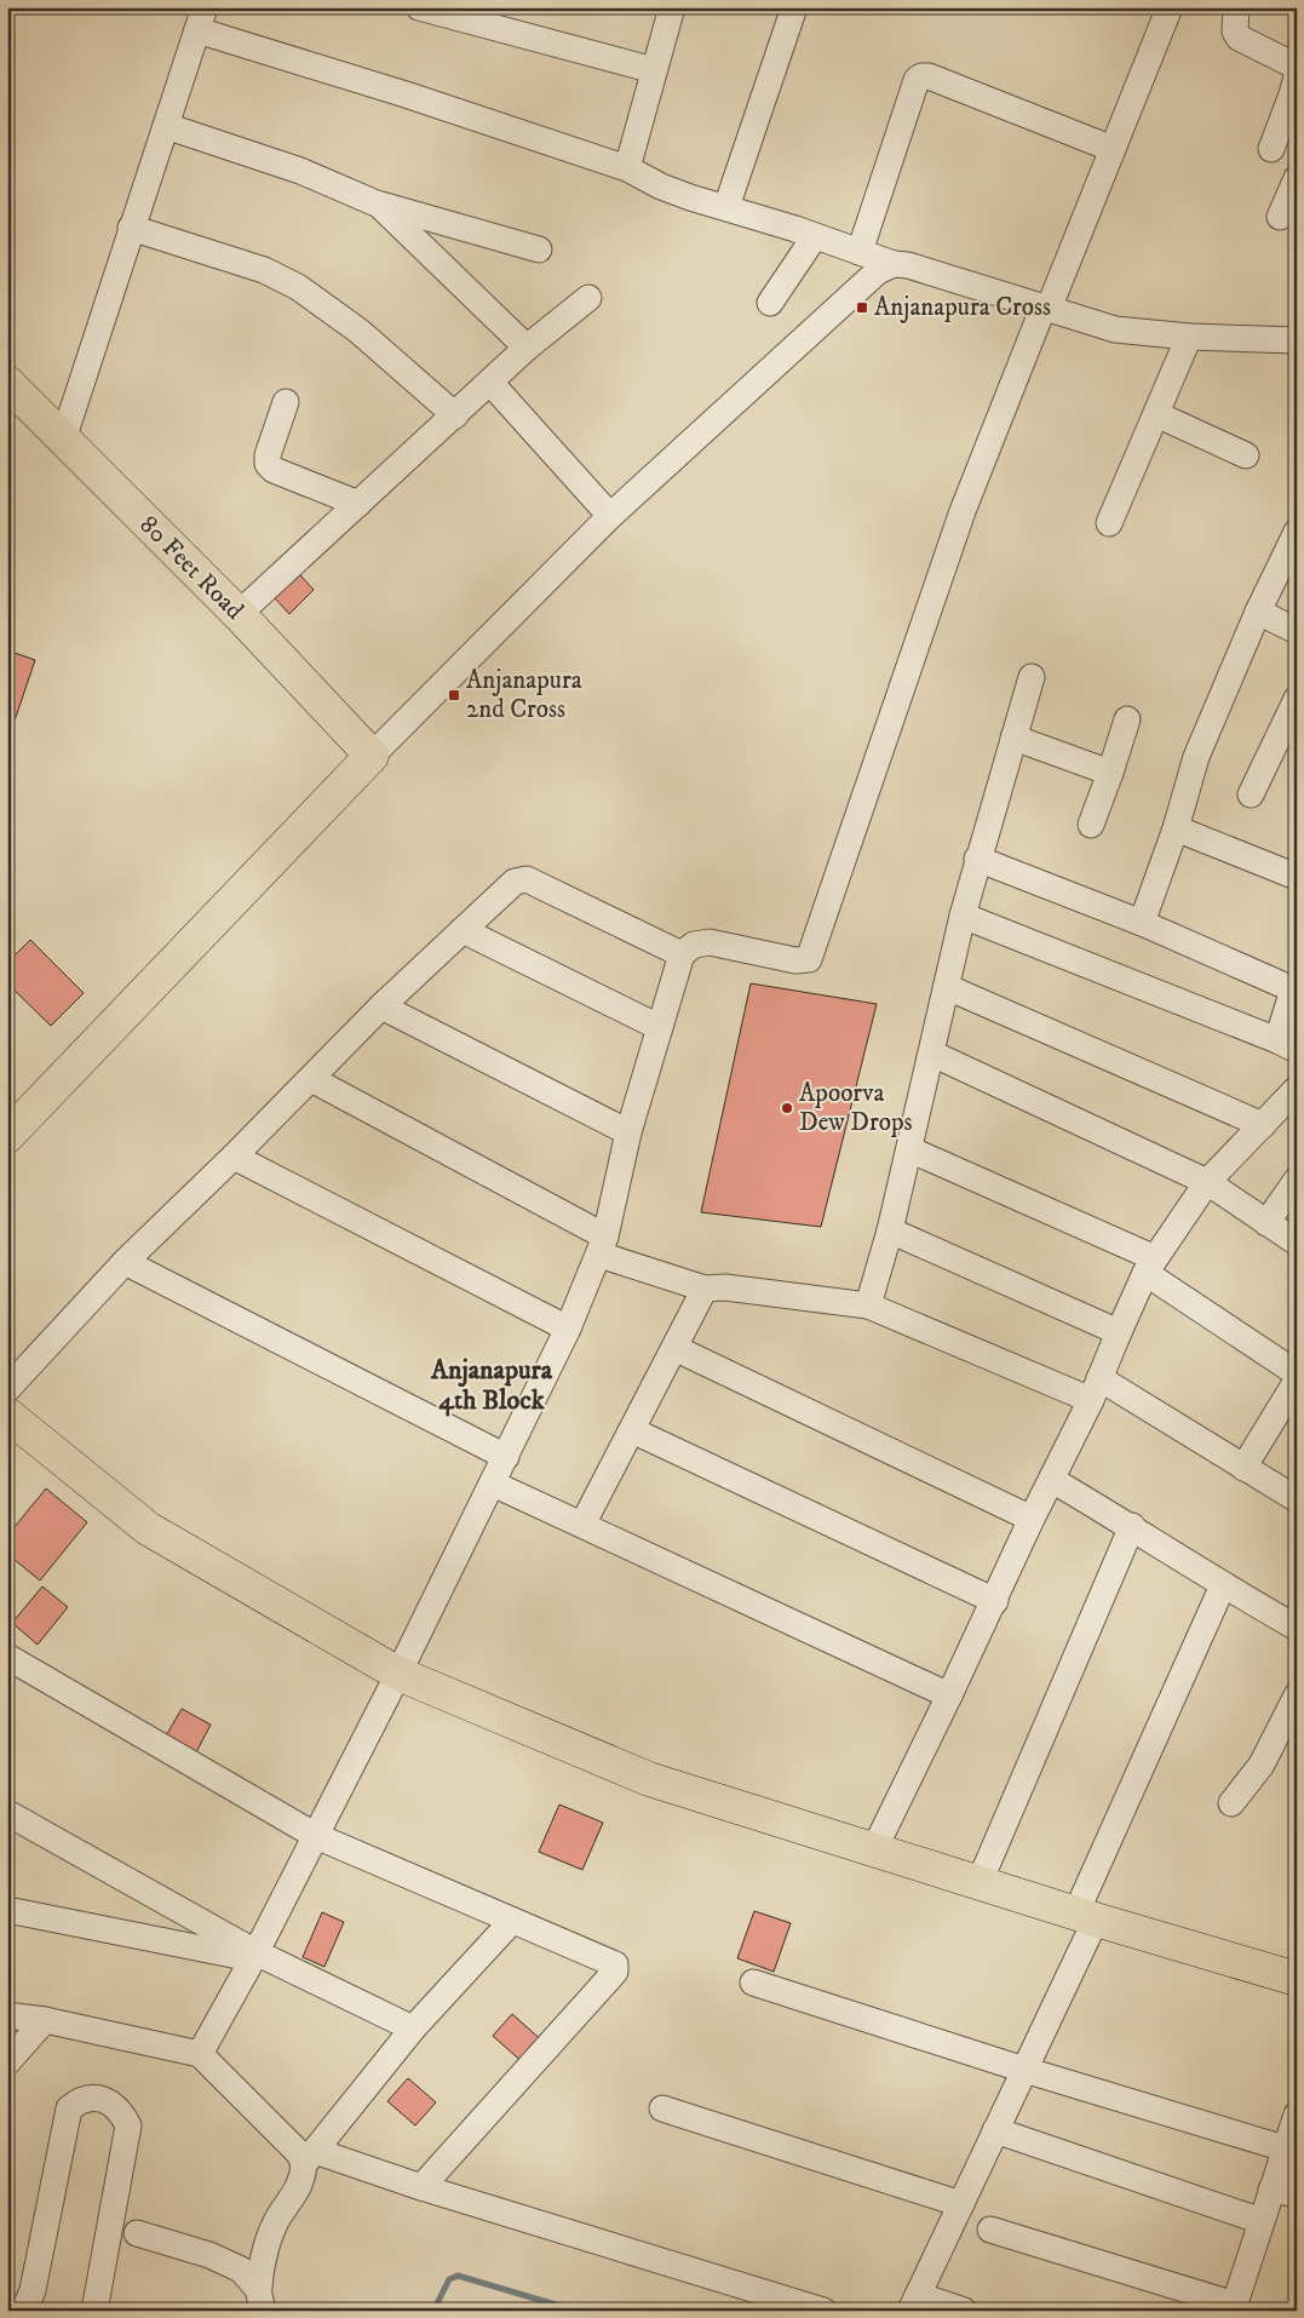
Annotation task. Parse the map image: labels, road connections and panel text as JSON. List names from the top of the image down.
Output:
{
  "streets": {
    "main road": ["80 Feet Road"]
  },
  "districts": ["Anjanapura 4th Block"],
  "places": {
    "transit": ["Anjanapura Cross", "Anjanapura 2nd Cross"],
    "other": ["Apoorva Dew Drops"]
  }
}
